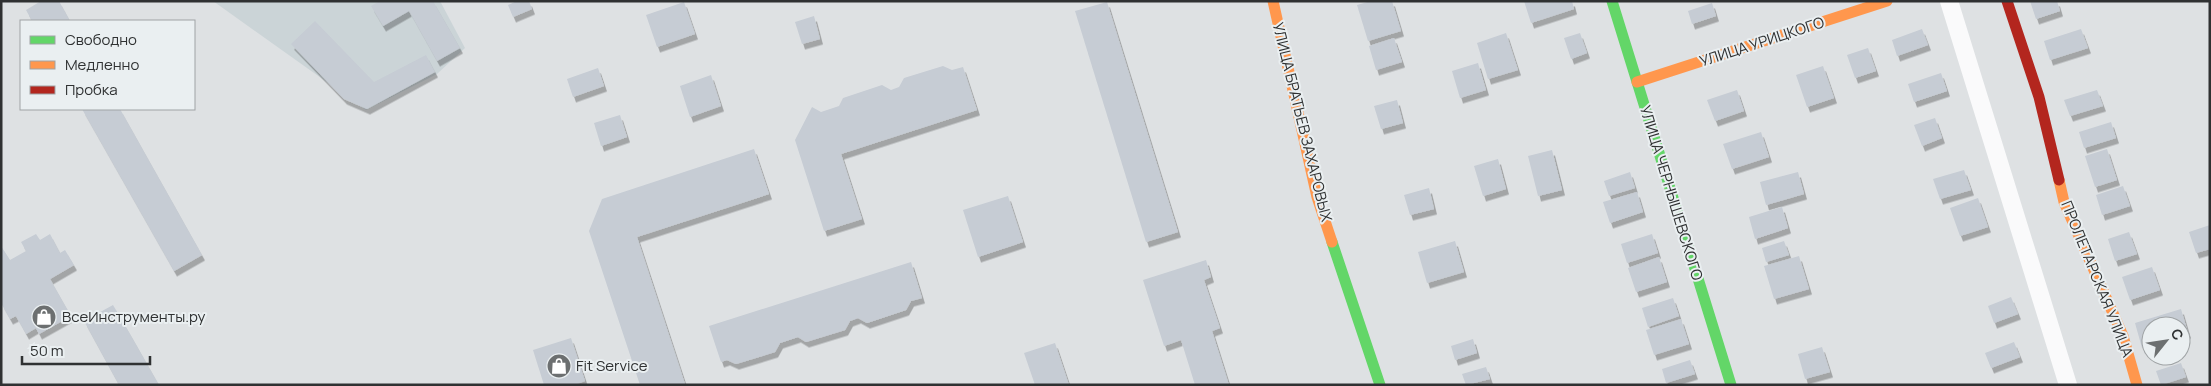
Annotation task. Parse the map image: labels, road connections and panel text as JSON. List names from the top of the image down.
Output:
{
  "streets": {
    "street": [
      "УЛИЦА УРИЦКОГО",
      "УЛИЦА БРАТЬЕВ ЗАХАРОВЫХ",
      "УЛИЦА ЧЕРНЫШЕВСКОГО",
      "ПРОЛЕТАРСКАЯ УЛИЦА"
    ]
  },
  "crossings": [
    ["УЛИЦА УРИЦКОГО", "УЛИЦА ЧЕРНЫШЕВСКОГО"]
  ],
  "places": {
    "shop": ["ВсеИнструменты.ру", "Fit Service"]
  },
  "legend": ["Свободно", "Медленно", "Пробка"],
  "scale_bar": "50 m",
  "north": "top right"
}
